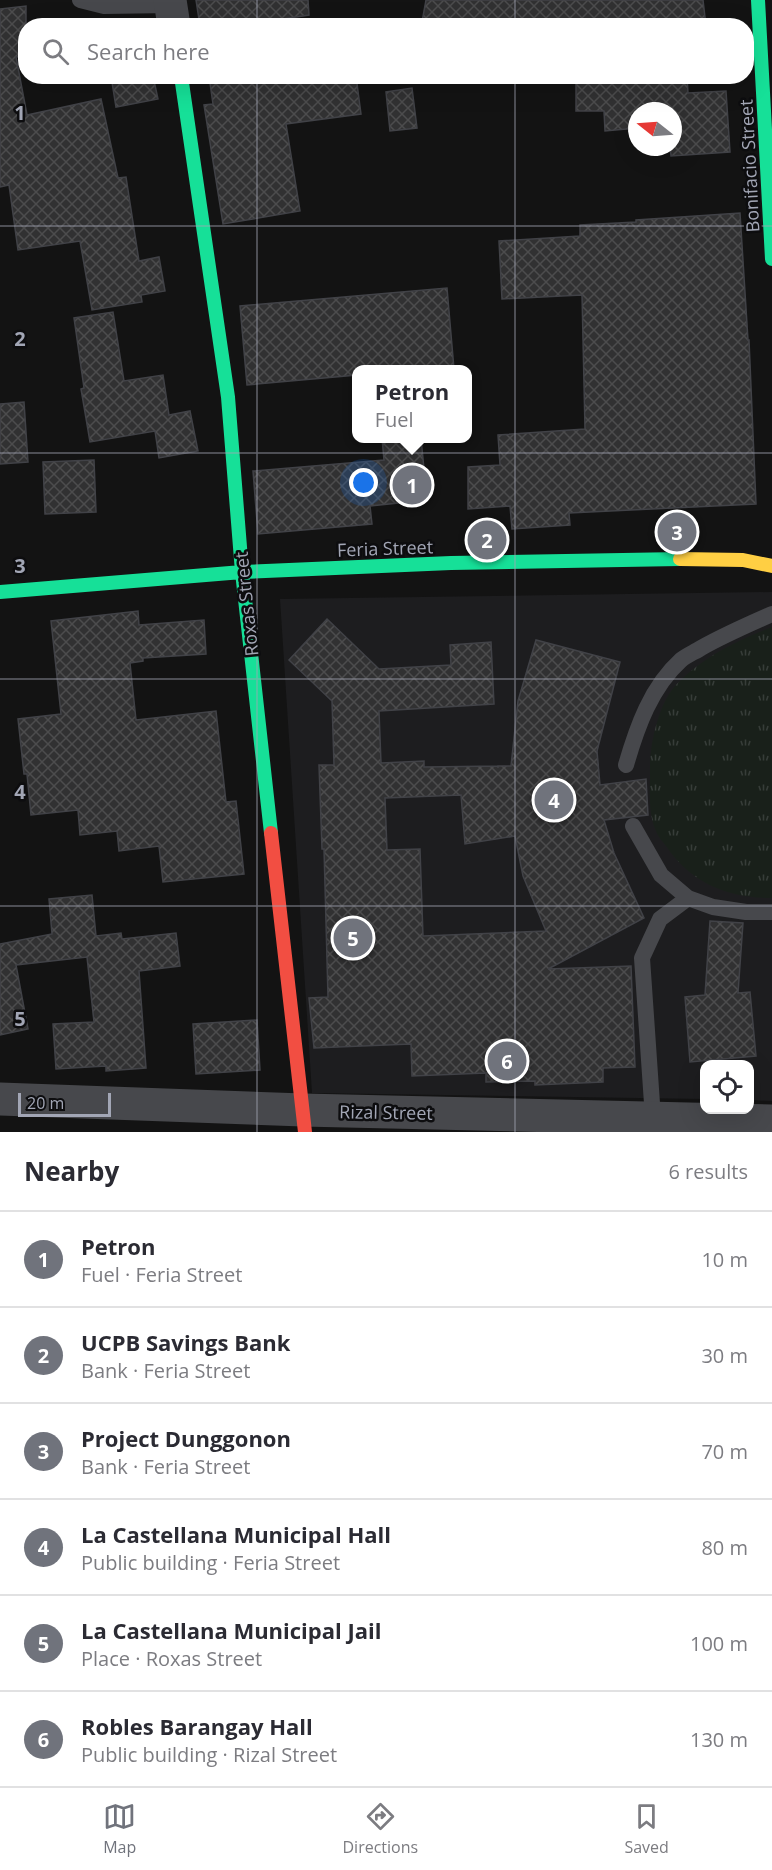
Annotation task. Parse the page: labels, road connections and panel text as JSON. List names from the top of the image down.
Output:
{
  "streets": {
    "street": [
      "Bonifacio Street",
      "Feria Street",
      "Roxas Street",
      "Rizal Street"
    ]
  },
  "crossings": [
    ["Feria Street", "Roxas Street"],
    ["Roxas Street", "Rizal Street"]
  ],
  "scale_bar": "20 m",
  "north": "left",
  "page": {
    "search": "Search here",
    "popup": ["Petron", "Fuel"],
    "pins": [
      "1",
      "3",
      "2",
      "4",
      "5",
      "6"
    ],
    "scale": "20 m",
    "heading": ["Nearby", "6 results"],
    "list": [
      {
        "mark": "1",
        "name": "Petron",
        "note": "Fuel · Feria Street",
        "value": "10 m"
      },
      {
        "mark": "2",
        "name": "UCPB Savings Bank",
        "note": "Bank · Feria Street",
        "value": "30 m"
      },
      {
        "mark": "3",
        "name": "Project Dunggonon",
        "note": "Bank · Feria Street",
        "value": "70 m"
      },
      {
        "mark": "4",
        "name": "La Castellana Municipal Hall",
        "note": "Public building · Feria Street",
        "value": "80 m"
      },
      {
        "mark": "5",
        "name": "La Castellana Municipal Jail",
        "note": "Place · Roxas Street",
        "value": "100 m"
      },
      {
        "mark": "6",
        "name": "Robles Barangay Hall",
        "note": "Public building · Rizal Street",
        "value": "130 m"
      }
    ],
    "nav": ["Map", "Directions", "Saved"]
  },
  "grid": {
    "rows": [
      "1",
      "2",
      "3",
      "4",
      "5"
    ]
  }
}
